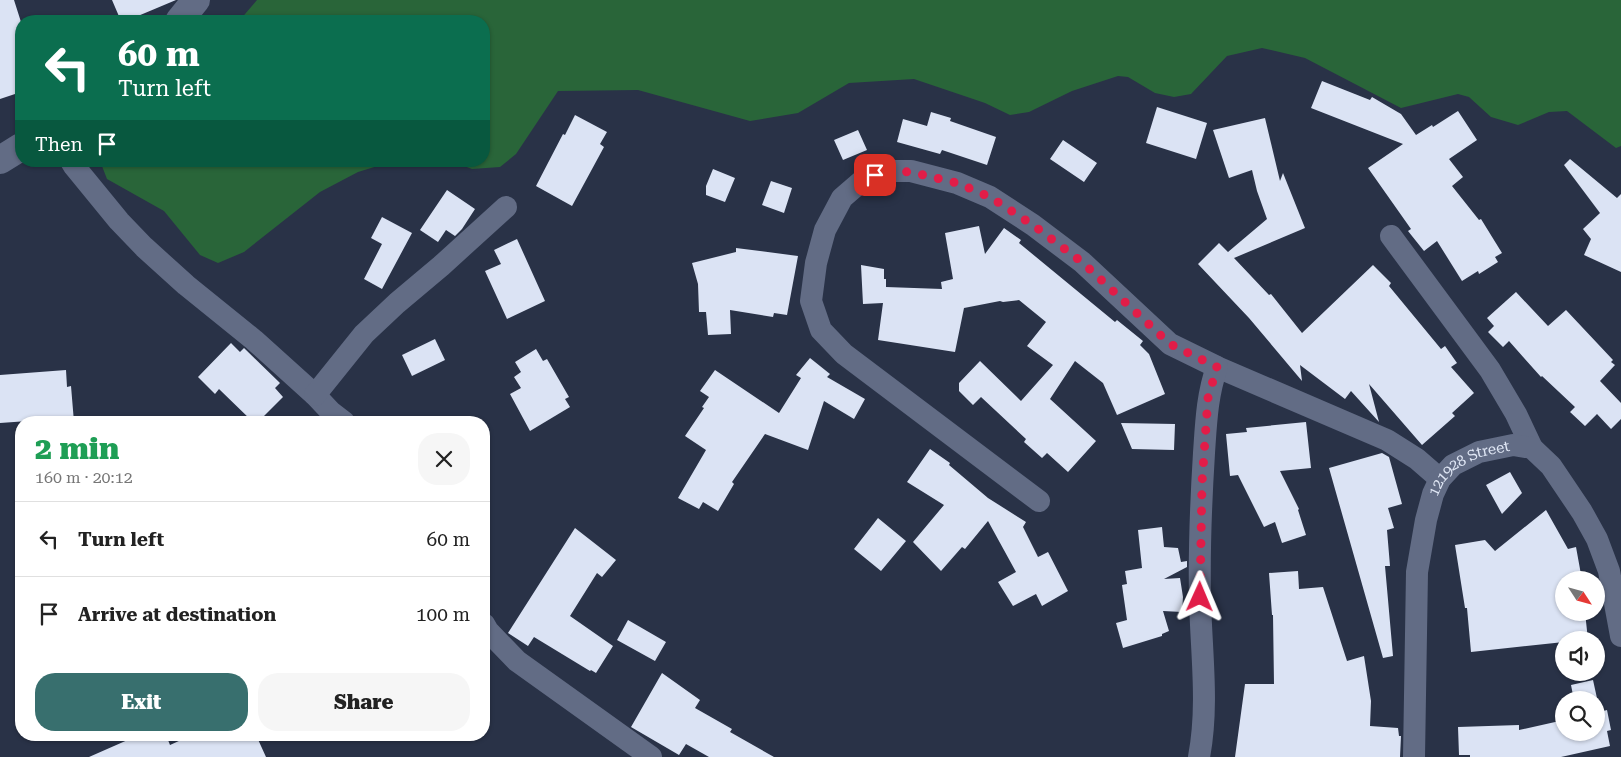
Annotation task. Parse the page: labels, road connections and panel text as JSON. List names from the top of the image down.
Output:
{
  "streets": {
    "street": ["121928 Street"]
  },
  "north": "bottom right",
  "page": {
    "turn": ["60 m", "Turn left"],
    "then": "Then",
    "heading": ["2 min", "160 m · 20:12"],
    "list": [
      {
        "name": "Turn left",
        "value": "60 m"
      },
      {
        "name": "Arrive at destination",
        "value": "100 m"
      }
    ],
    "buttons": ["Exit", "Share"]
  }
}
